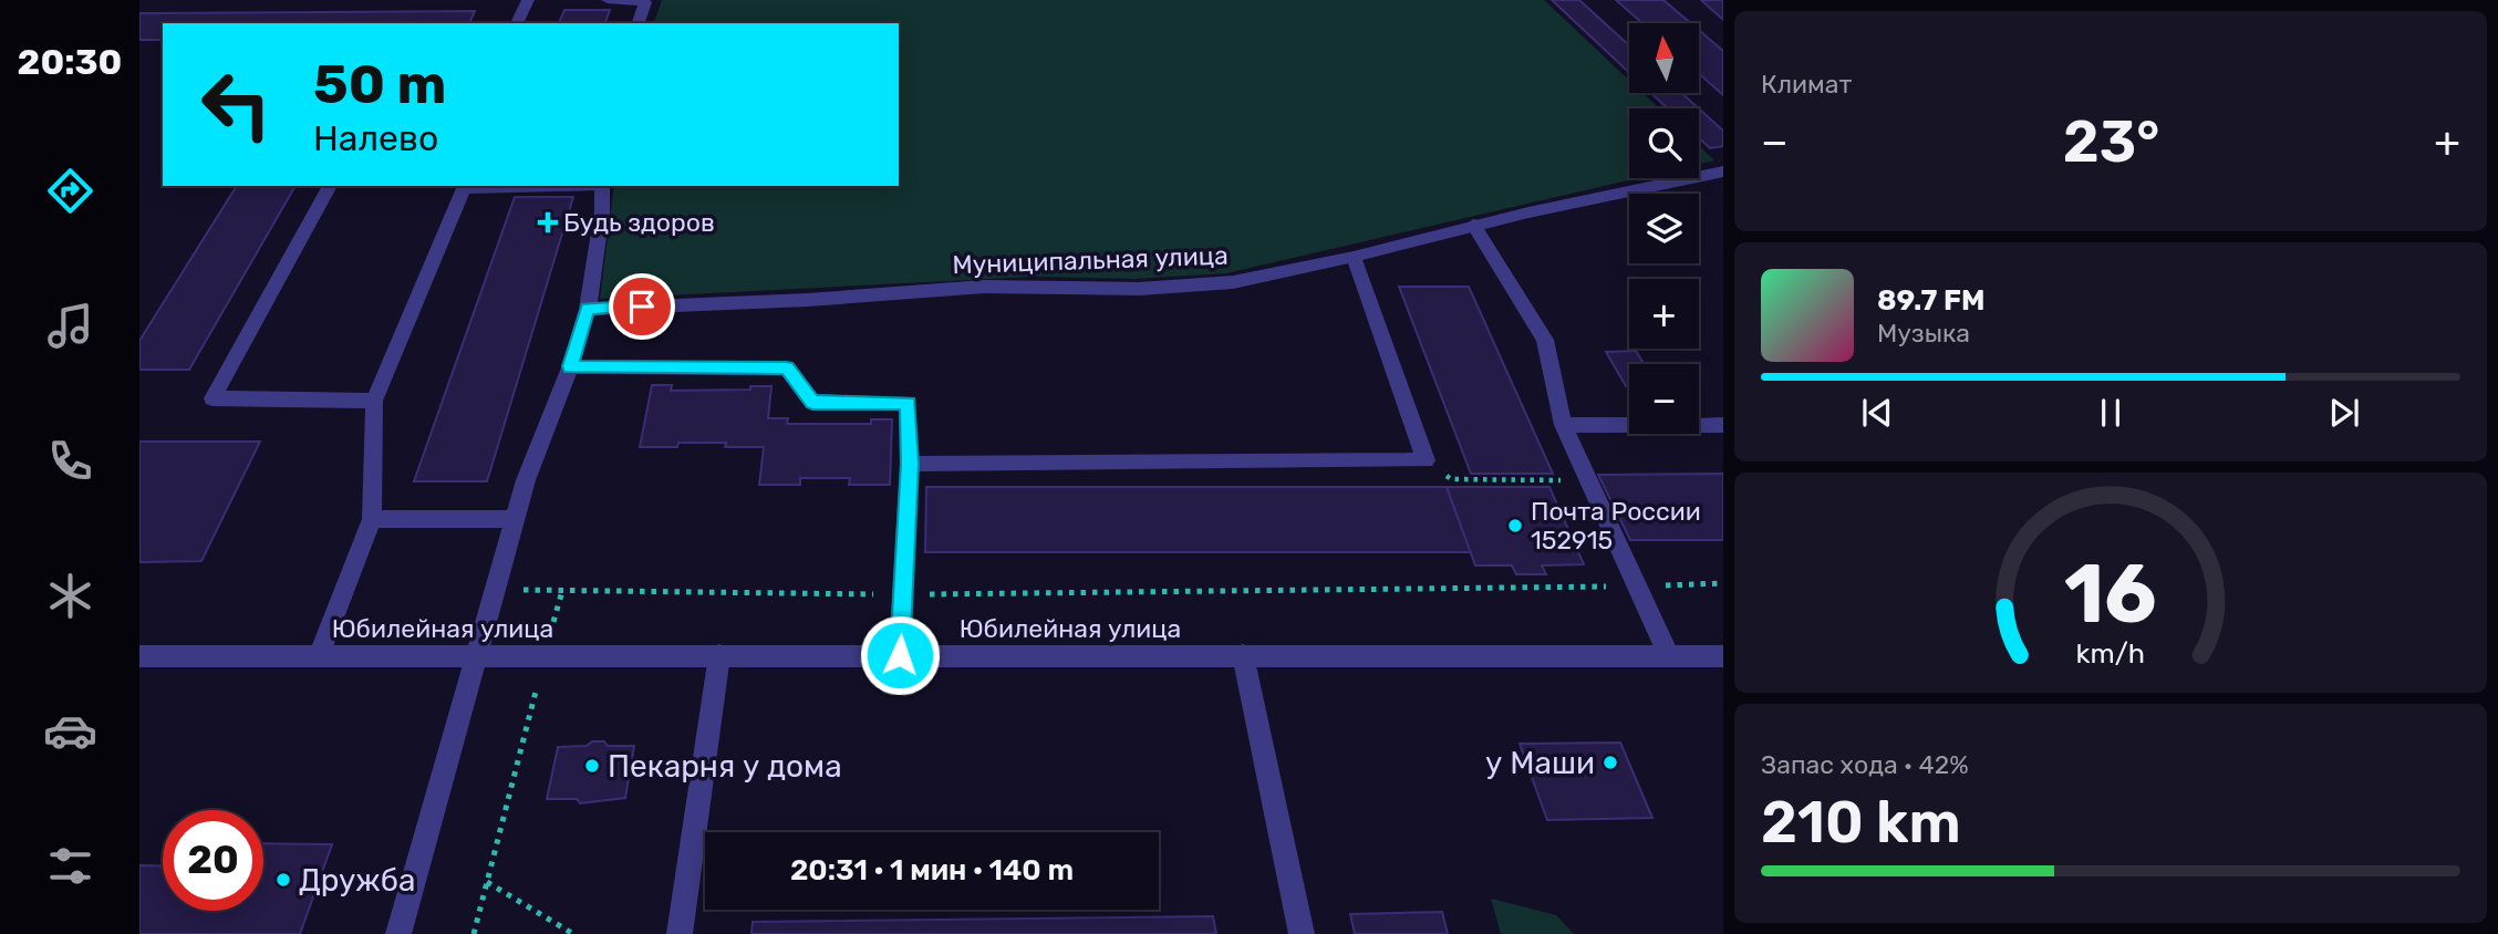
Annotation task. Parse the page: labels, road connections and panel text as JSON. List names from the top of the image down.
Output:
{
  "streets": {
    "street": ["Муниципальная улица", "Юбилейная улица"]
  },
  "places": {
    "health": ["Будь здоров"],
    "other": [
      "Почта России 152915",
      "у Маши",
      "Пекарня у дома",
      "Дружба"
    ]
  },
  "north": "top",
  "page": {
    "tabs": "20:30",
    "tile": [
      "Климат",
      ["Запас хода · 42%", "210 km"]
    ],
    "map_buttons": ["+", "−"],
    "turn": ["50 m", "Налево"],
    "heat": ["−", "23°", "+"],
    "song": ["89.7 FM", "Музыка"],
    "limit": "20",
    "trip": "20:31 · 1 мин · 140 m",
    "gauge": ["16", "km/h"]
  }
}
